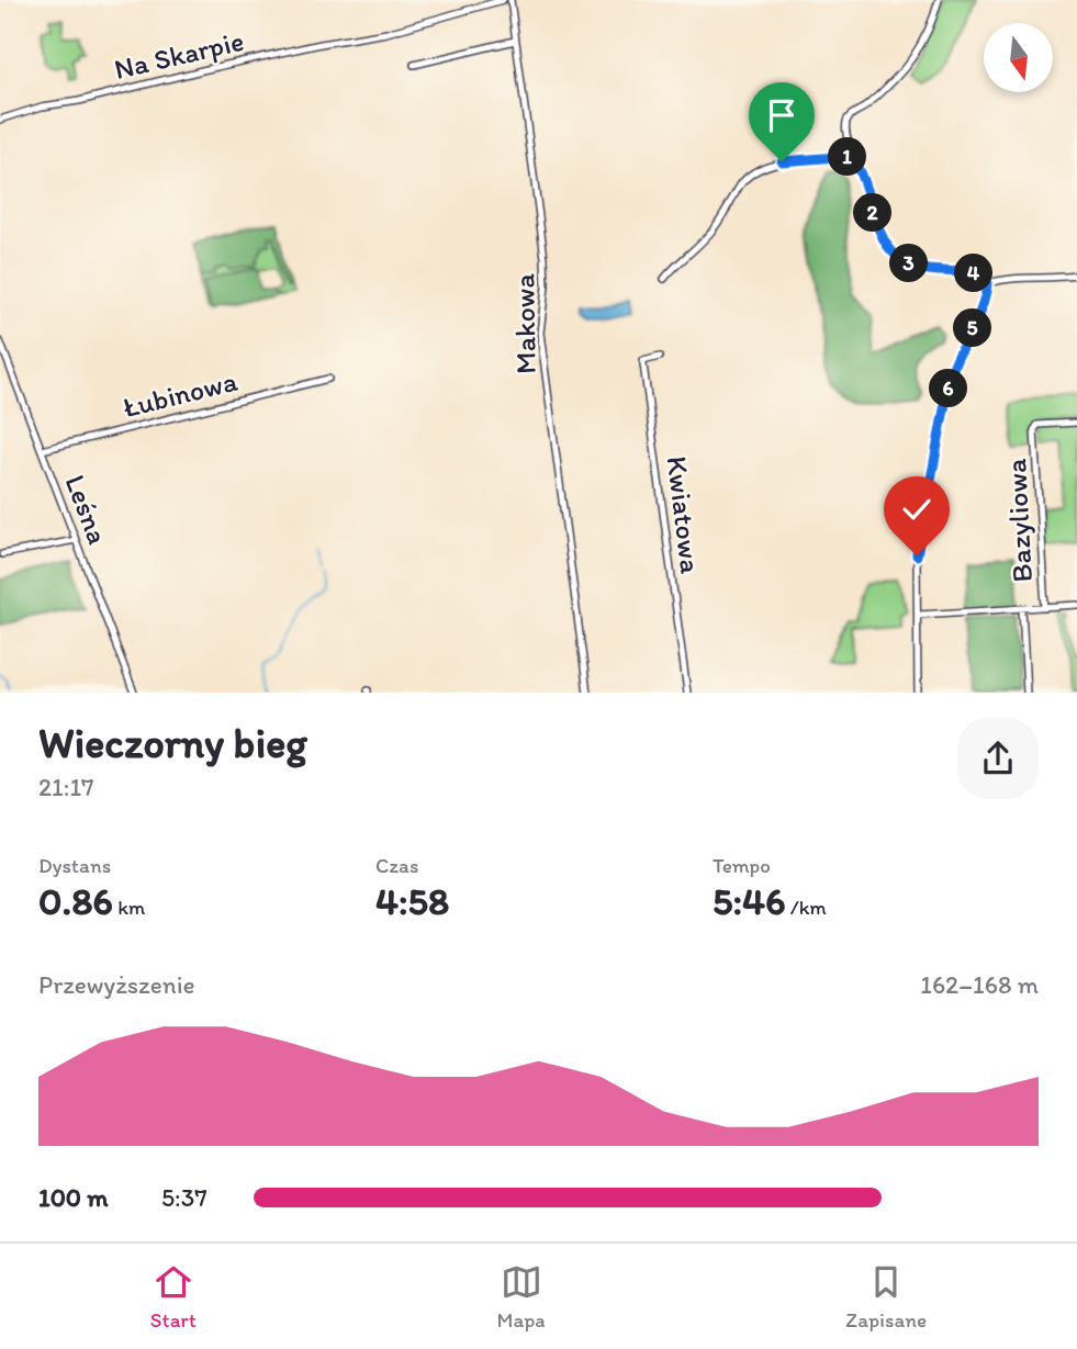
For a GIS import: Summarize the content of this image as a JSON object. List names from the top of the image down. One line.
{"streets":{"street":["Na Skarpie","Makowa","Łubinowa","Leśna","Kwiatowa","Bazyliowa"]},"crossings":[["Łubinowa","Leśna"]],"north":"bottom","page":{"pins":["1","2","3","4","5","6"],"heading":["Wieczorny bieg","21:17"],"stats":[["Dystans","0.86 km"],["Czas","4:58"],["Tempo","5:46 /km"]],"chart":["Przewyższenie","162–168 m"],"list":[{"name":"100 m","note":"5:37"}],"tabs":["Start","Mapa","Zapisane"]}}
